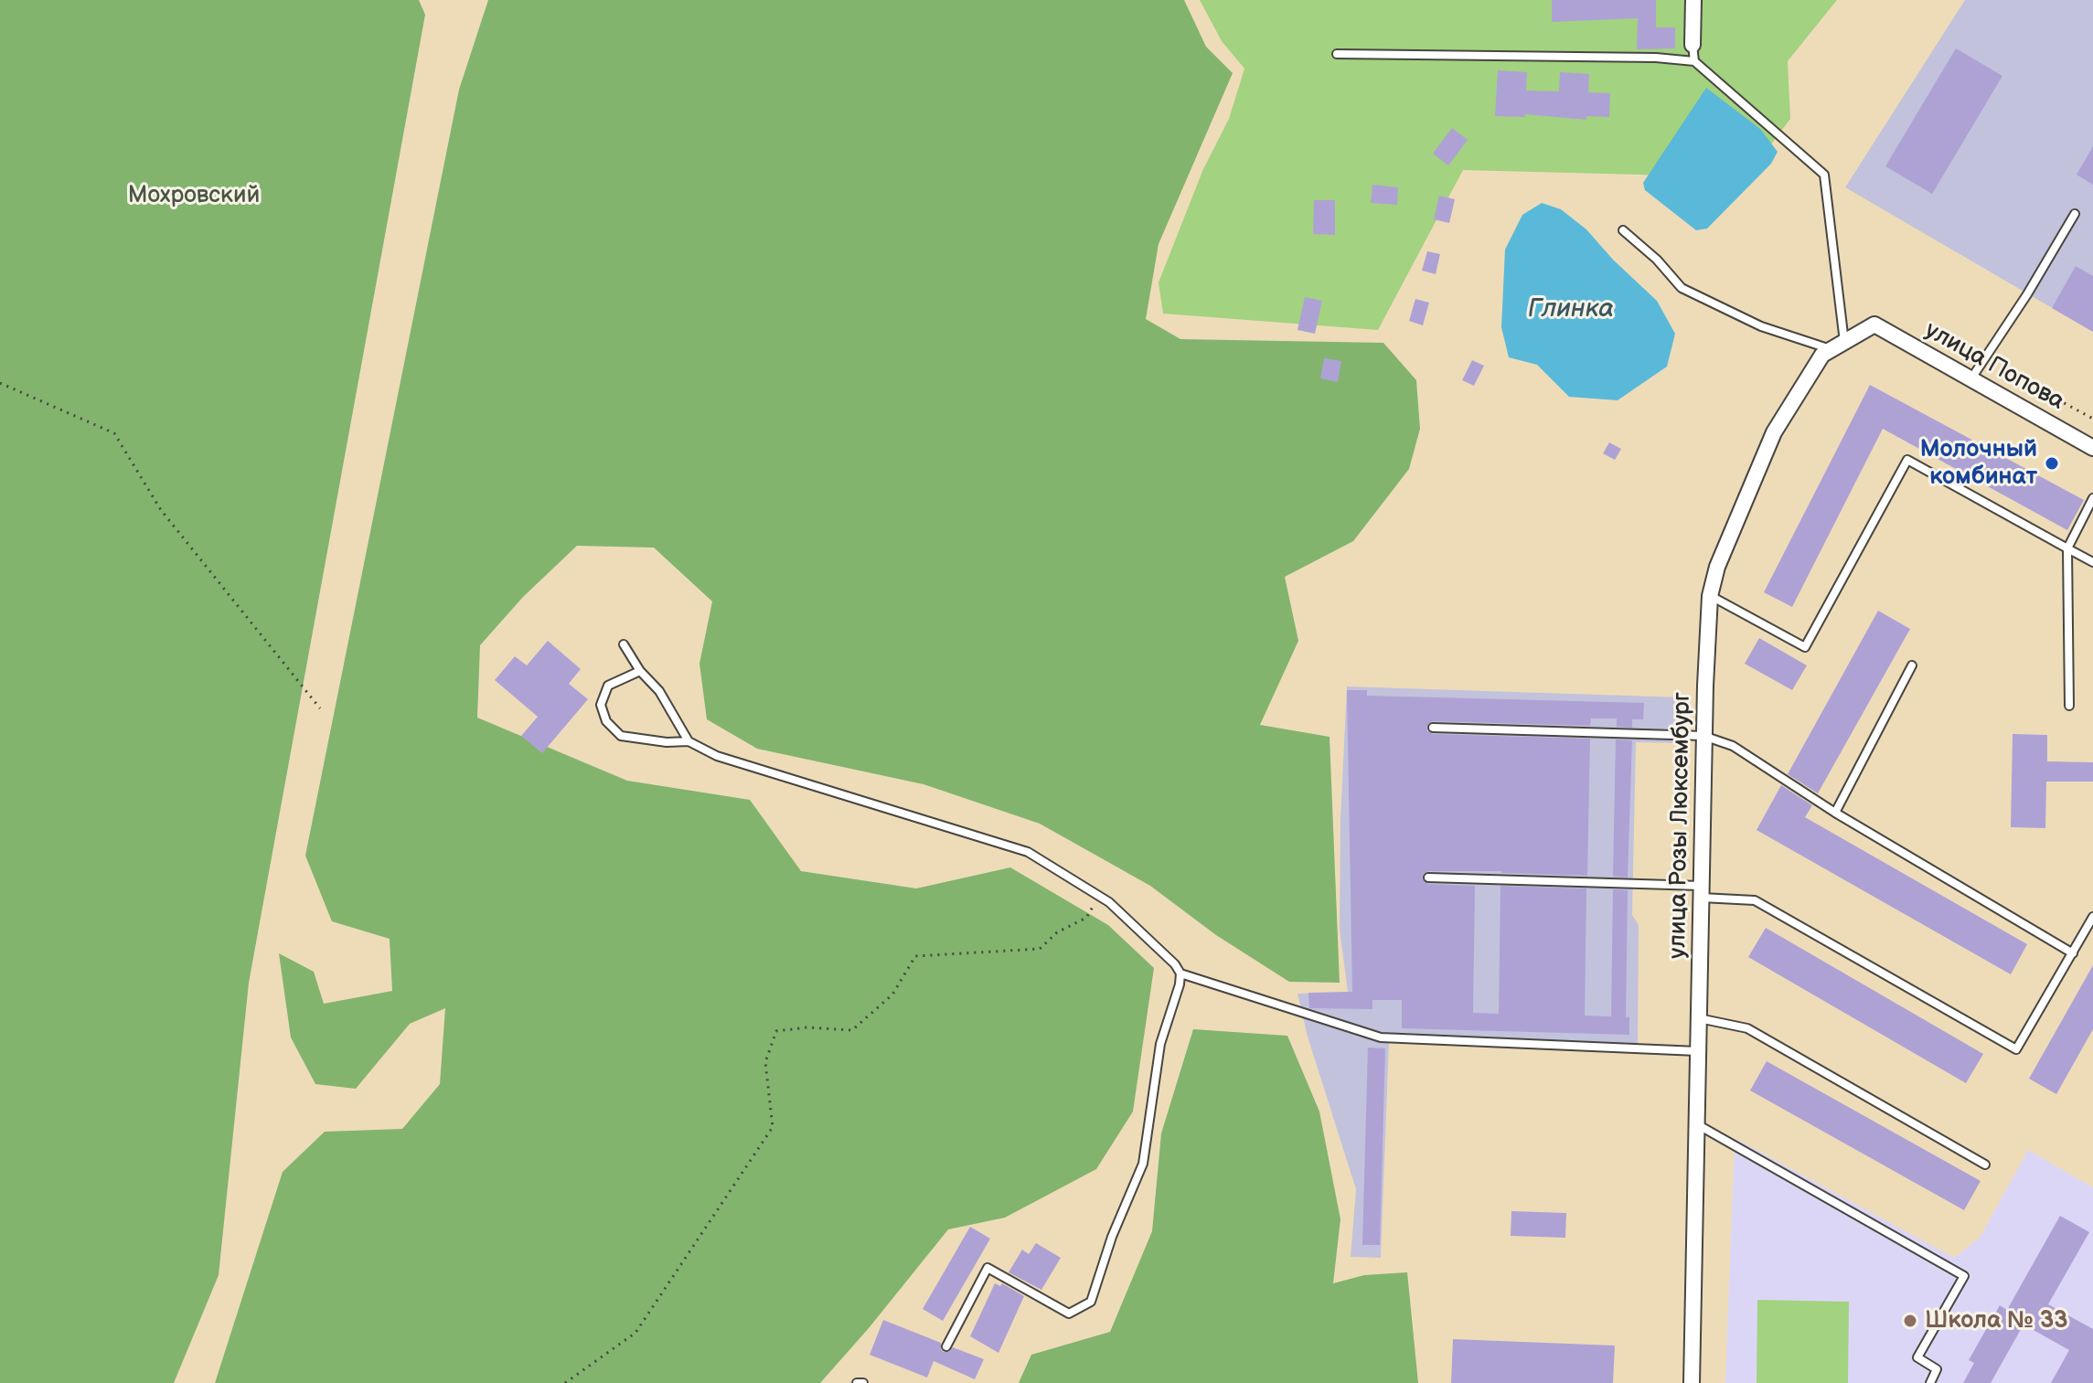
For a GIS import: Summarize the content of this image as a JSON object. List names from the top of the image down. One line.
{"streets":{"street":["улица Попова","улица Розы Люксембург"]},"crossings":[["улица Попова","улица Розы Люксембург"]],"water":["Глинка"],"parks":["Мохровский"],"places":["Молочный комбинат","Школа № 33"]}
